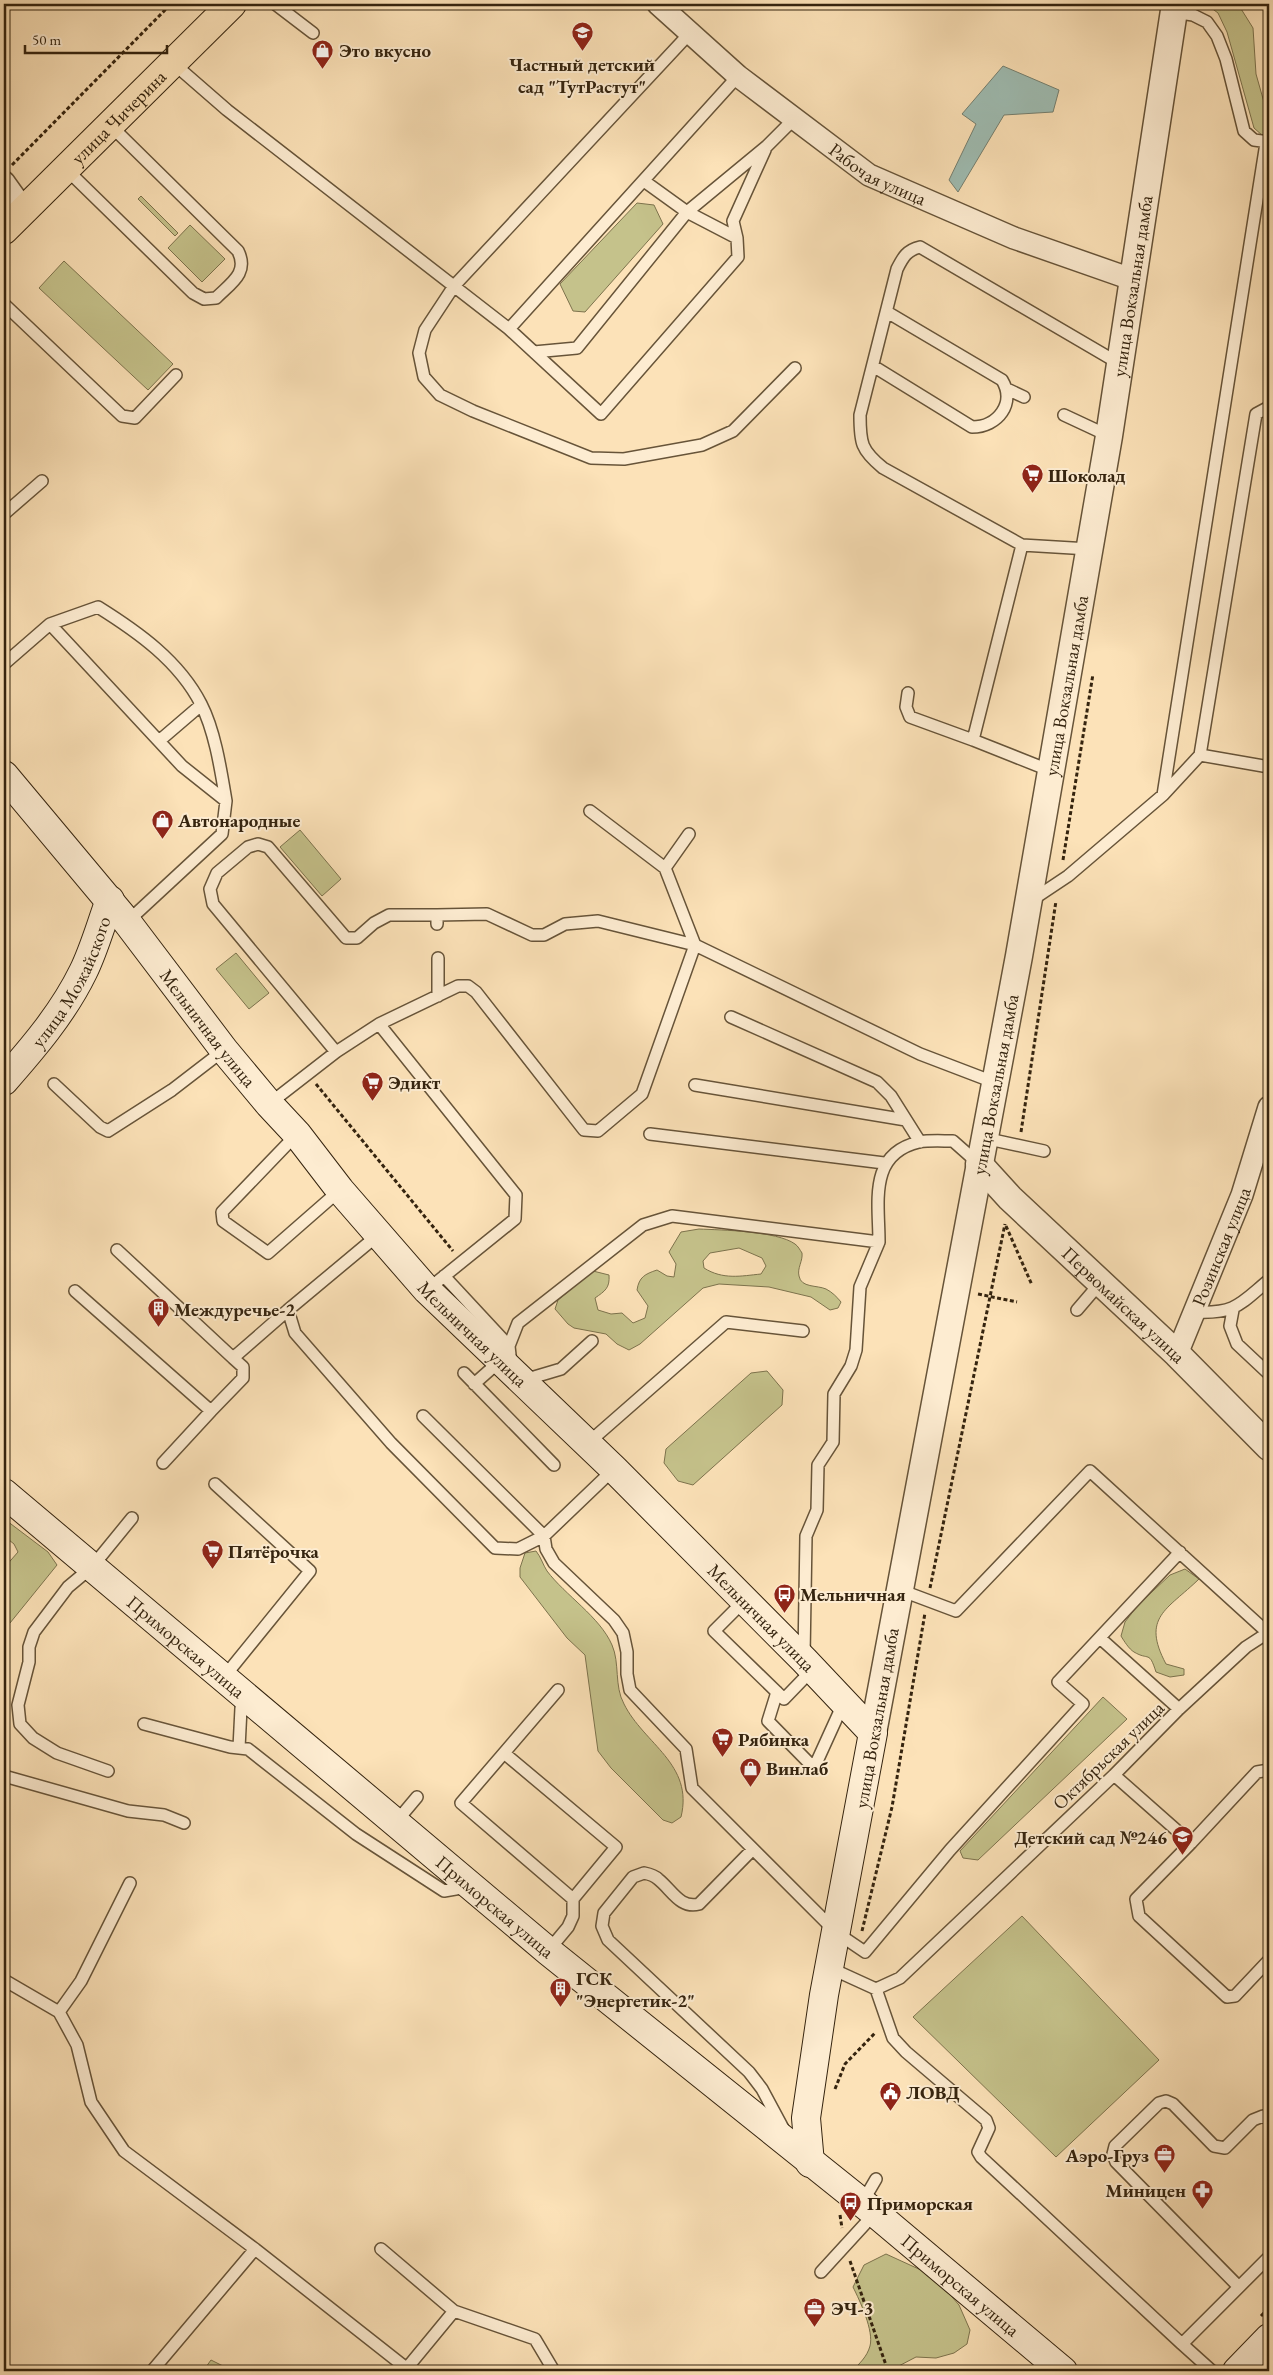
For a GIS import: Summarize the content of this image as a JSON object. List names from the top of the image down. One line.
{"streets":{"main road":["улица Чичерина","улица Вокзальная дамба","улица Можайского","Мельничная улица","Приморская улица"],"street":["Рабочая улица","Розинская улица","Первомайская улица"],"lane":["Октябрьская улица"]},"crossings":[["Рабочая улица","улица Вокзальная дамба"],["улица Вокзальная дамба","Мельничная улица"],["улица Вокзальная дамба","Первомайская улица"],["улица Вокзальная дамба","Приморская улица"],["улица Можайского","Мельничная улица"],["Розинская улица","Первомайская улица"]],"places":{"school or university":["Частный детский сад \"ТутРастут\"","Детский сад №246"],"shop":["Это вкусно","Автонародные","Винлаб"],"supermarket":["Шоколад","Эдикт","Пятёрочка","Рябинка"],"building":["Междуречье-2","ГСК \"Энергетик-2\""],"bus stop":["Мельничная","Приморская"],"public building":["ЛОВД"],"office":["Аэро-Груз","ЭЧ-3"],"pharmacy":["Миницен"]},"scale_bar":"50 m"}
